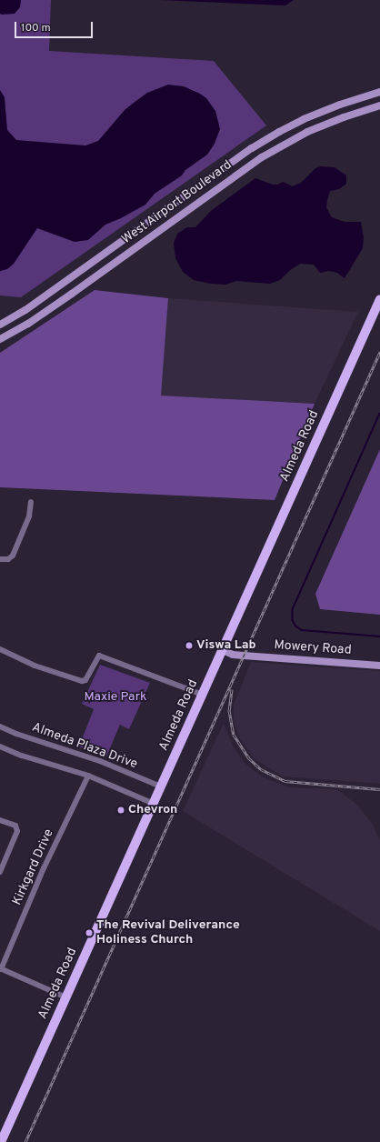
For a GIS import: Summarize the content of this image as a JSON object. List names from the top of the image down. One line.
{"streets":{"main road":["West Airport Boulevard","Almeda Road","Mowery Road"],"street":["Almeda Plaza Drive","Kirkgard Drive"]},"crossings":[["Almeda Road","Mowery Road"],["Almeda Road","Almeda Plaza Drive"],["Almeda Plaza Drive","Kirkgard Drive"]],"parks":["Maxie Park"],"places":["Viswa Lab","Chevron","The Revival Deliverance Holiness Church"],"scale_bar":"100 m"}
